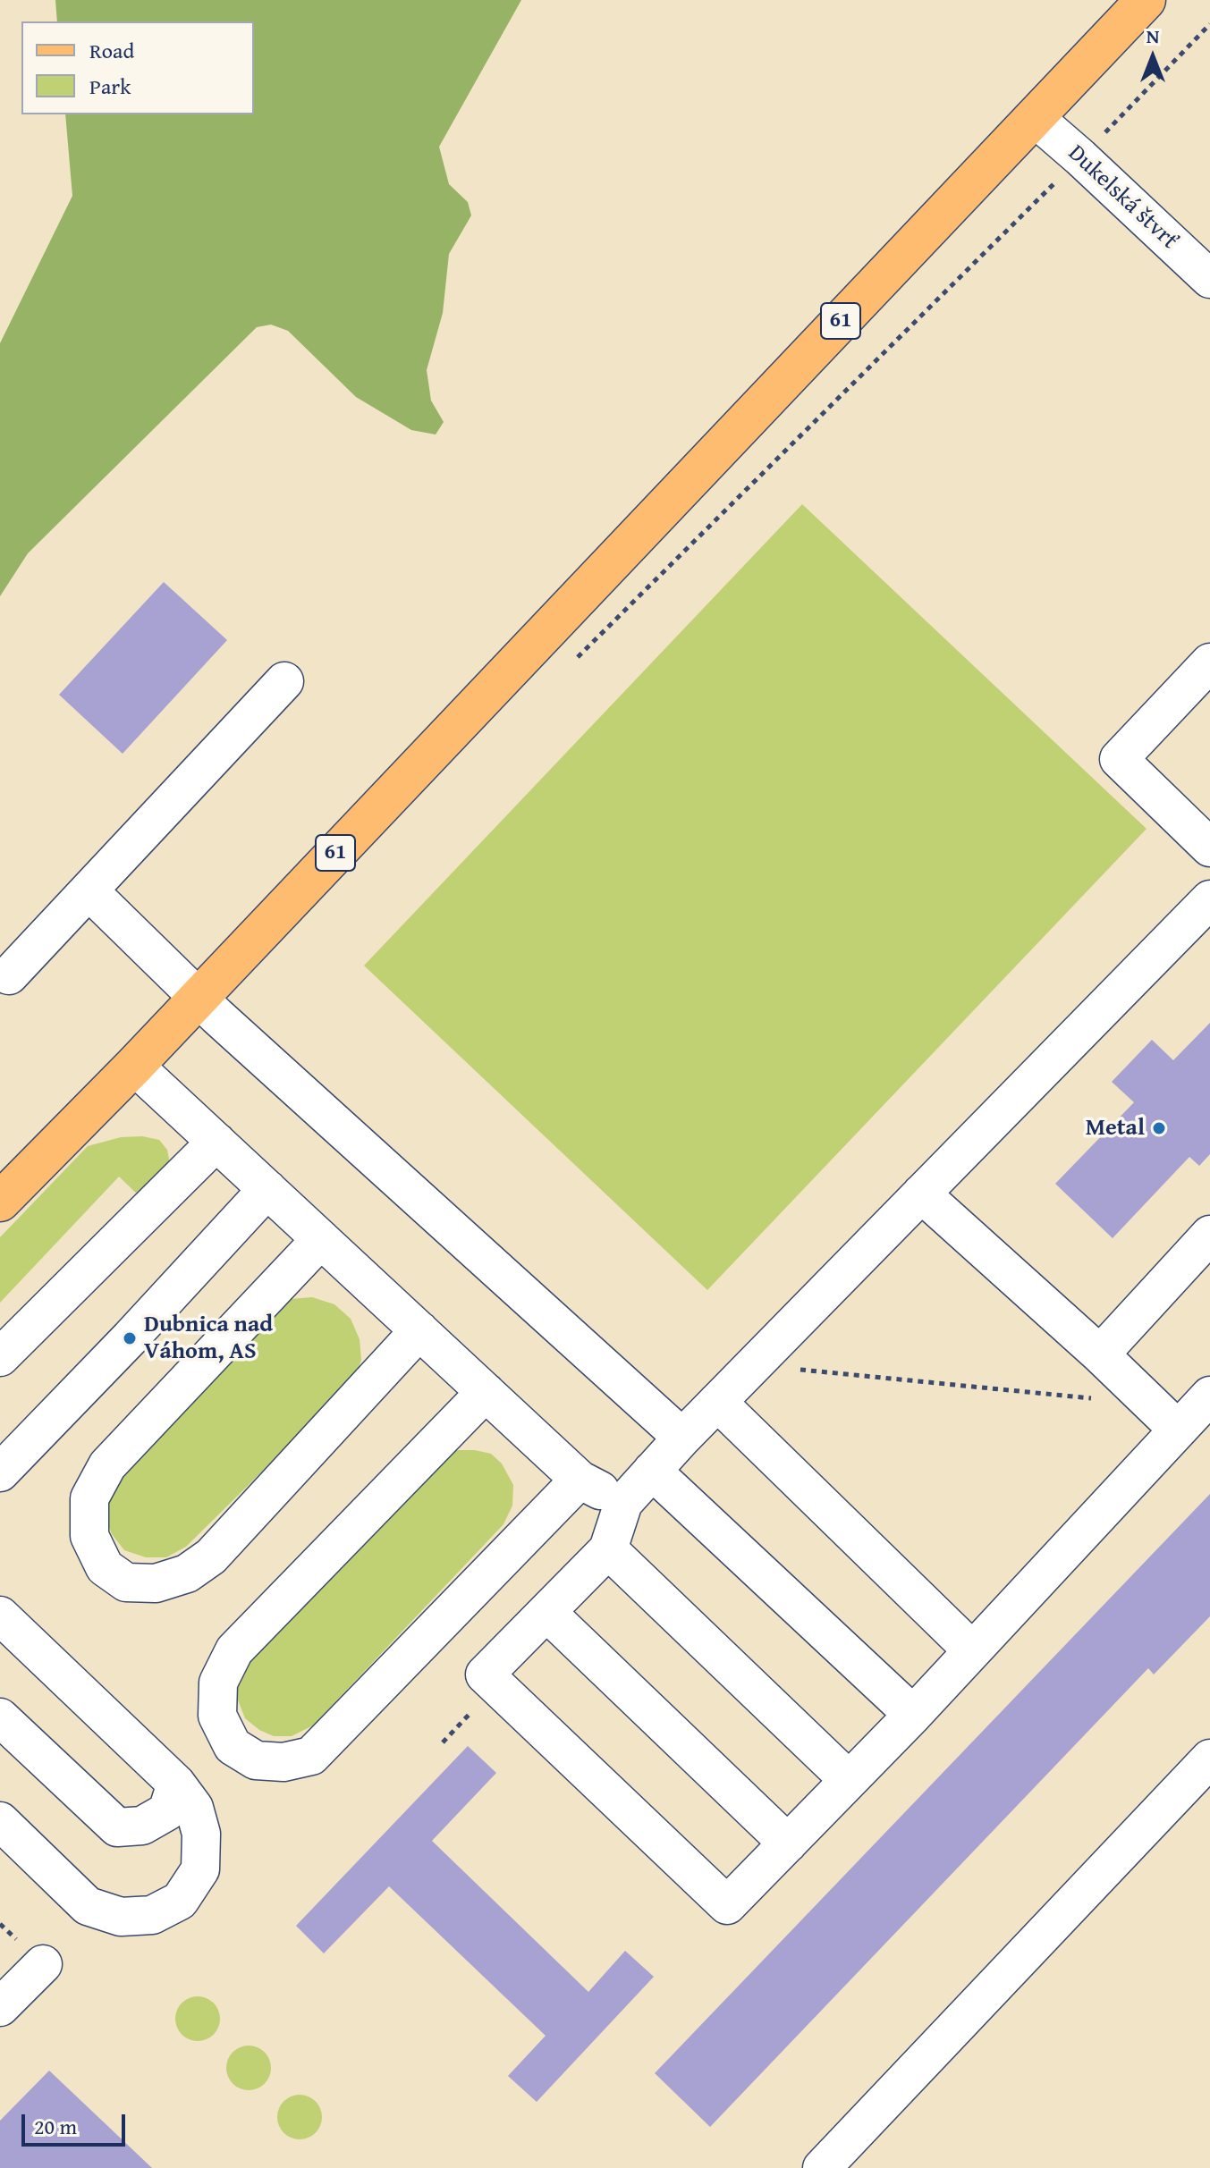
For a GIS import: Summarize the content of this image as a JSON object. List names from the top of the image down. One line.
{"streets":{"main road":["61"],"lane":["Dukelská štvrť"]},"crossings":[["Dukelská štvrť","61"]],"places":["Metal","Dubnica nad Váhom, AS"],"legend":["Road","Park"],"scale_bar":"20 m","north":"top"}
